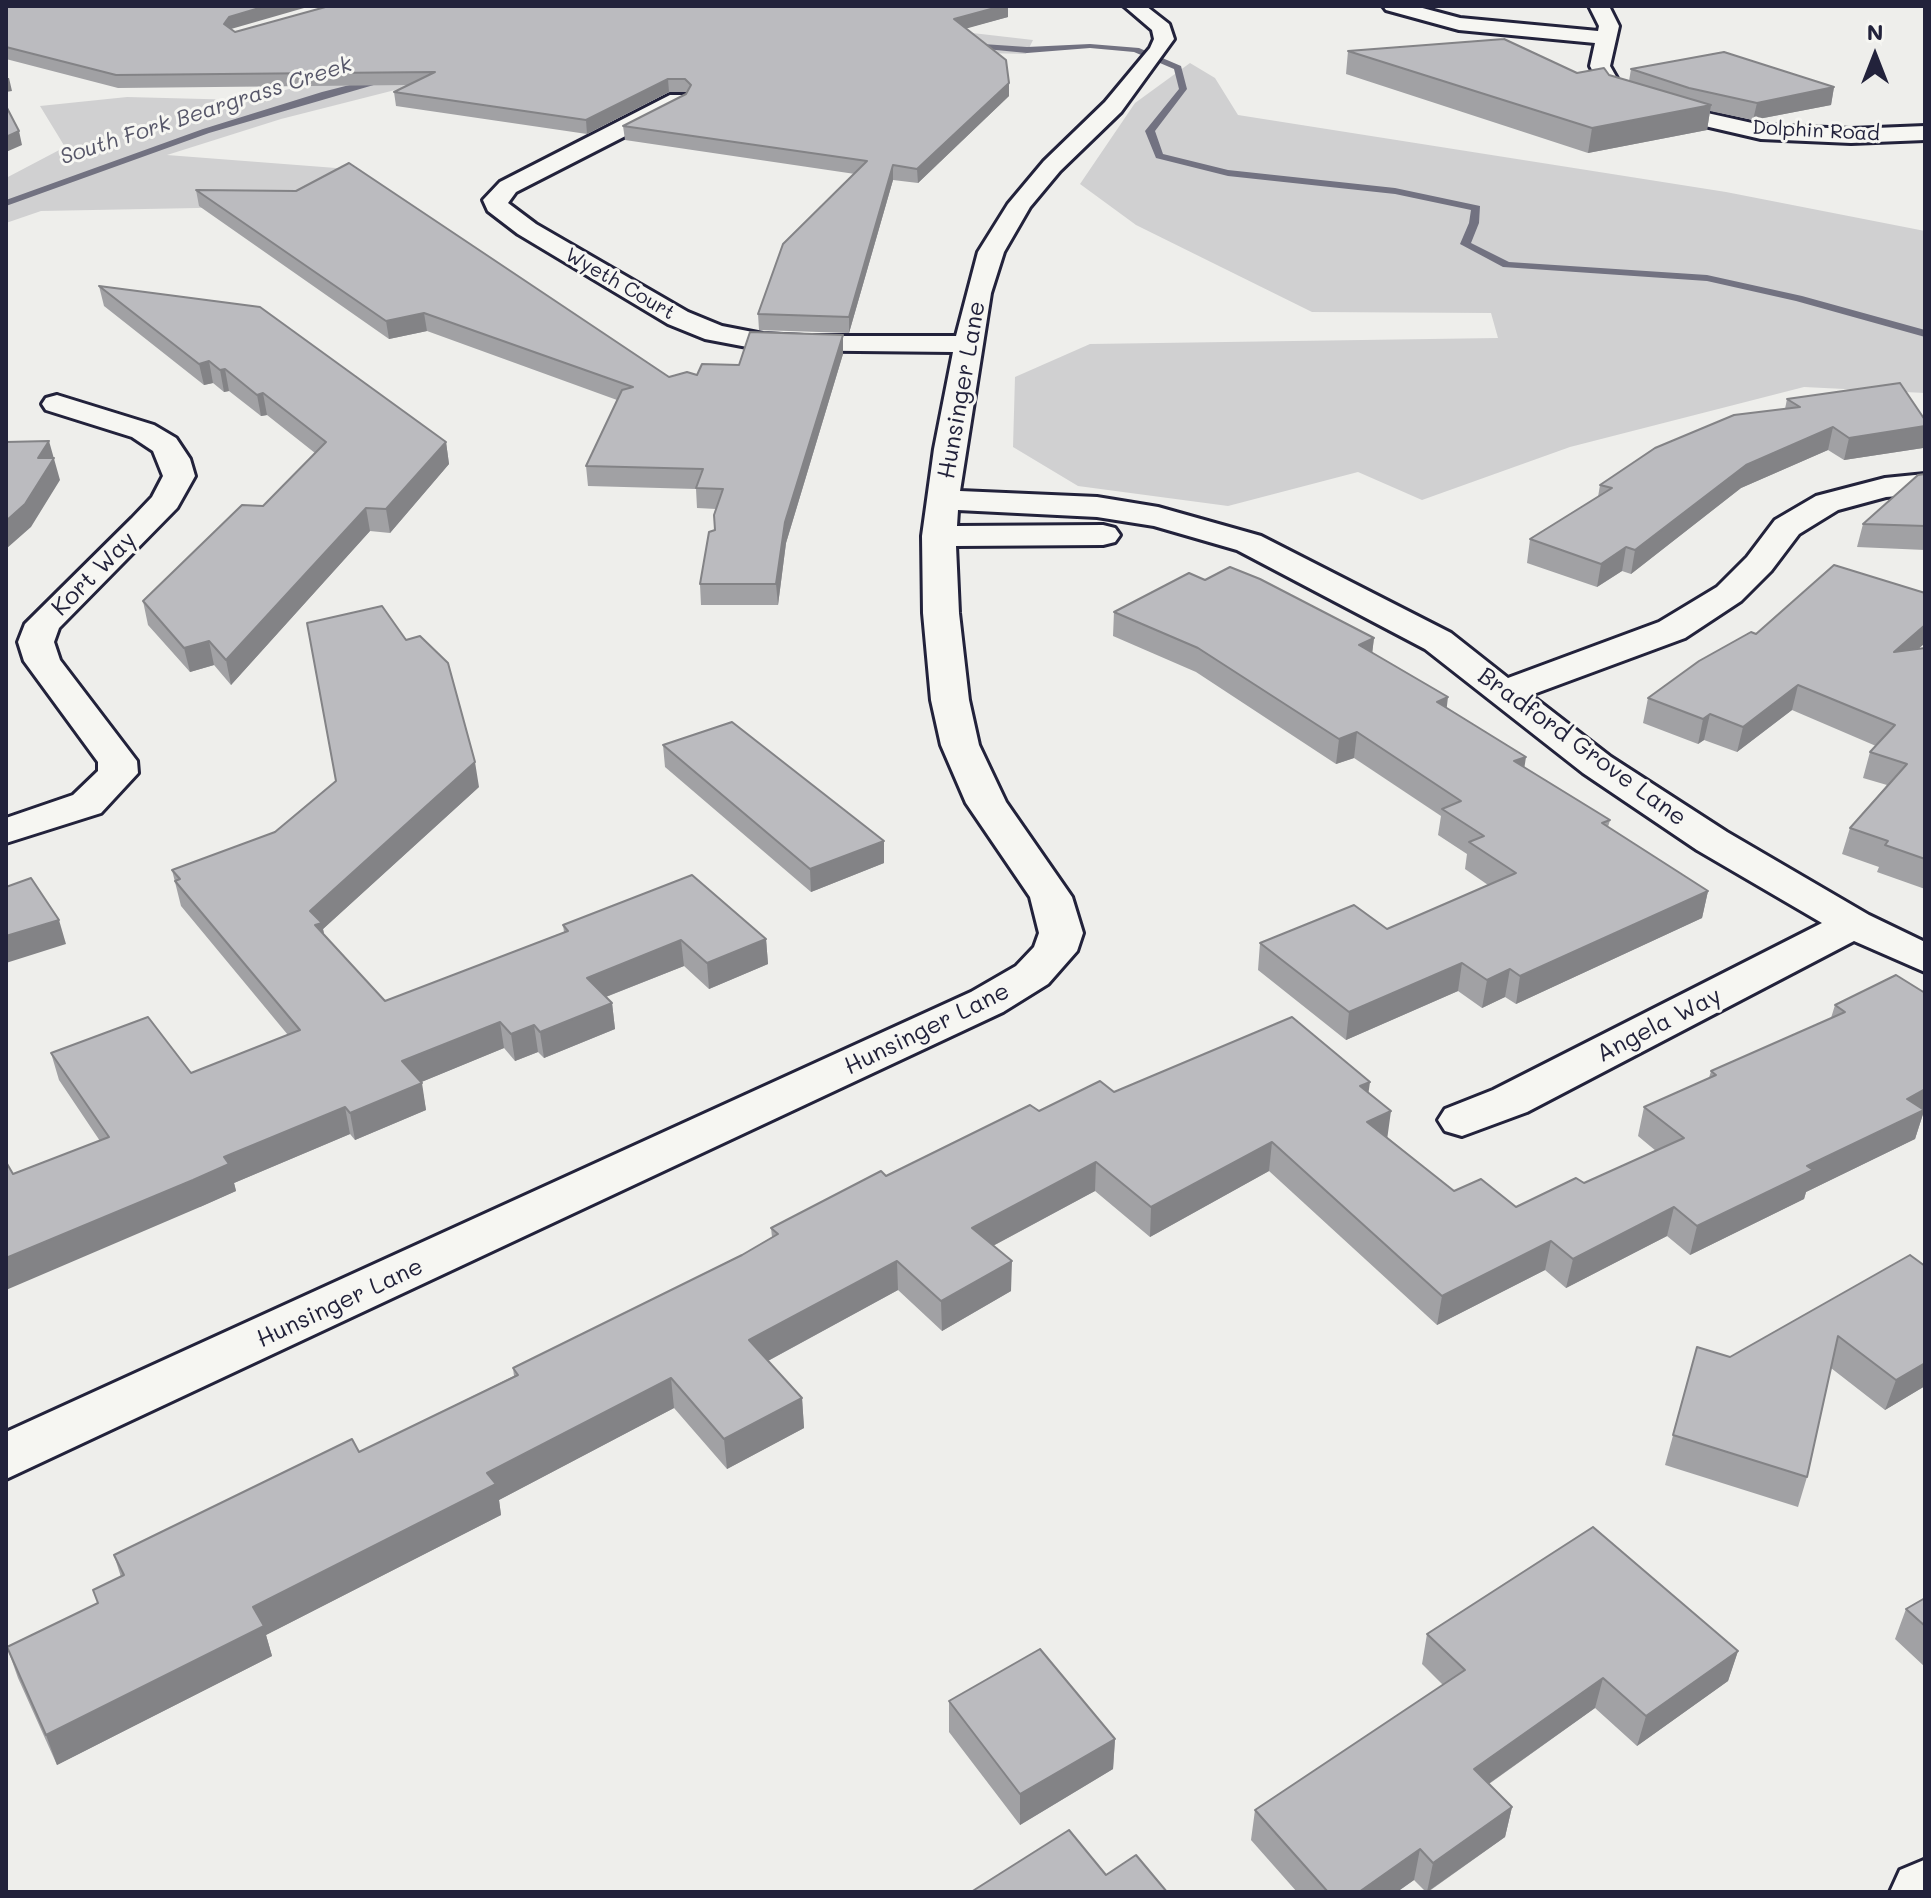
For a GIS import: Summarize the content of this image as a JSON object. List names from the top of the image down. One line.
{"streets":{"street":["Dolphin Road","Wyeth Court","Hunsinger Lane","Kort Way","Bradford Grove Lane","Angela Way"]},"crossings":[["Wyeth Court","Hunsinger Lane"],["Hunsinger Lane","Bradford Grove Lane"],["Bradford Grove Lane","Angela Way"]],"water":["South Fork Beargrass Creek"],"north":"top"}
